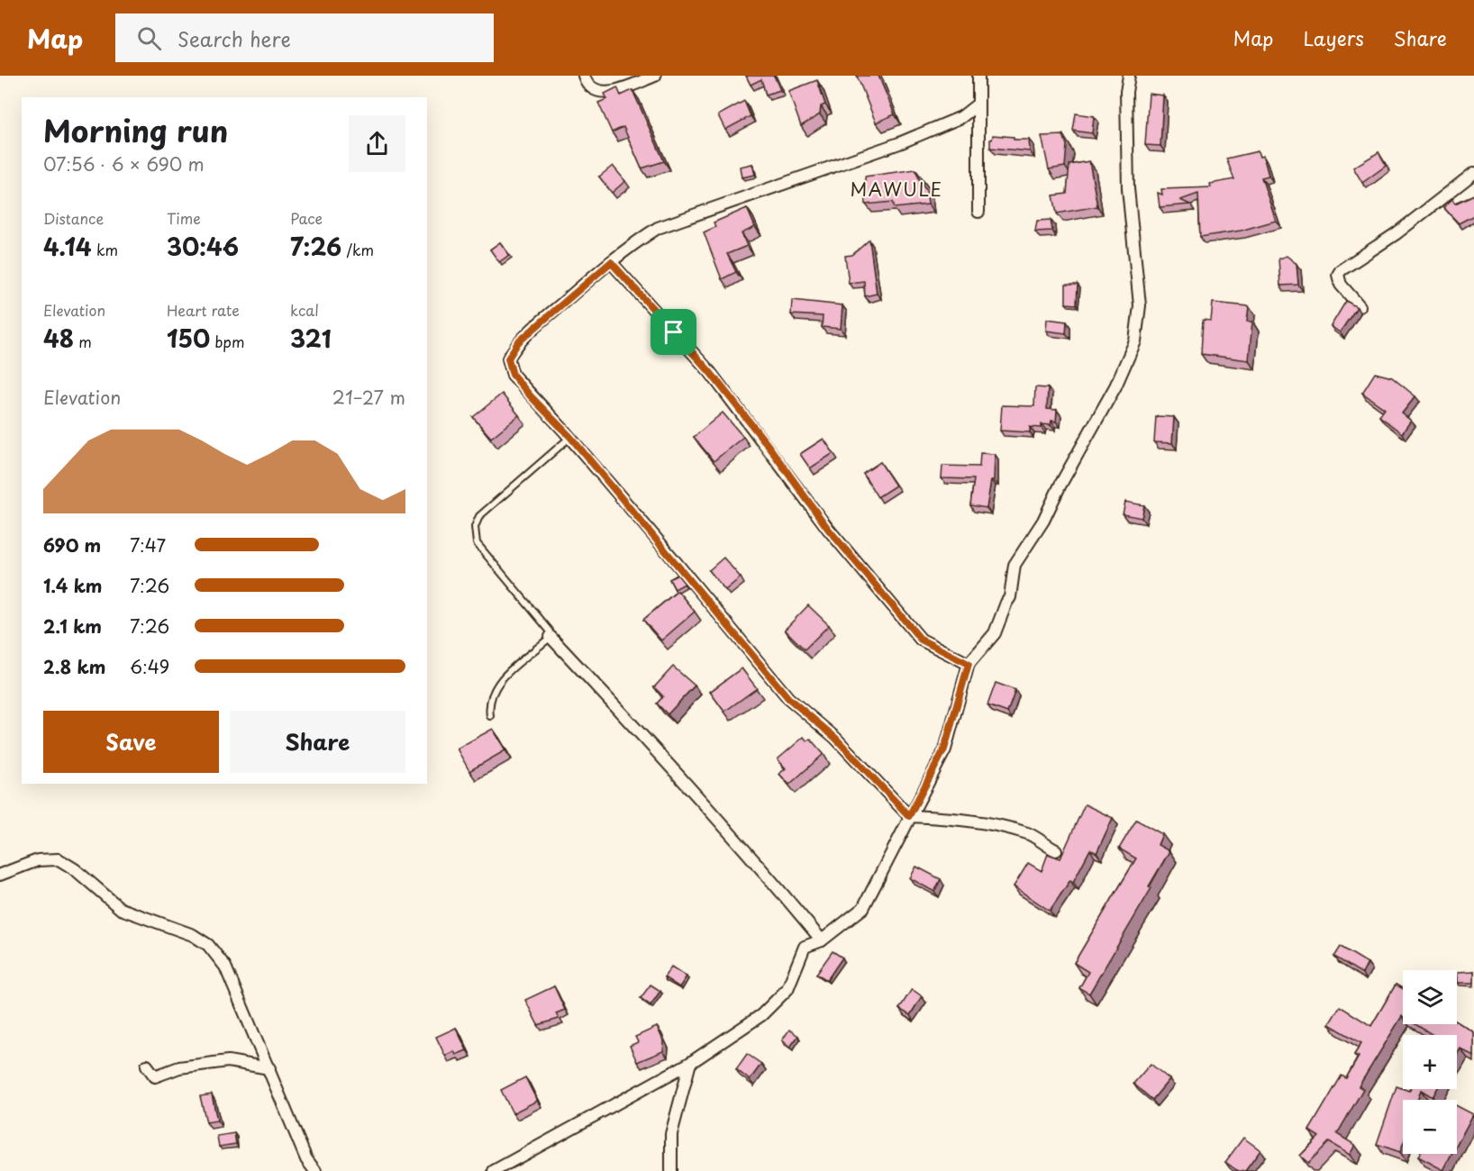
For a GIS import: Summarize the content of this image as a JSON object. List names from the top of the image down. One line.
{"districts":["MAWULE"],"page":{"header":"Map","search":"Search here","nav":["Map","Layers","Share"],"heading":["Morning run","07:56 · 6 × 690 m"],"stats":[["Distance","4.14 km"],["Time","30:46"],["Pace","7:26 /km"],["Elevation","48 m"],["Heart rate","150 bpm"],["kcal","321"]],"chart":["Elevation","21–27 m"],"list":[{"name":"690 m","note":"7:47"},{"name":"1.4 km","note":"7:26"},{"name":"2.1 km","note":"7:26"},{"name":"2.8 km","note":"6:49"}],"buttons":["Save","Share"],"map_buttons":["+","−"]}}
